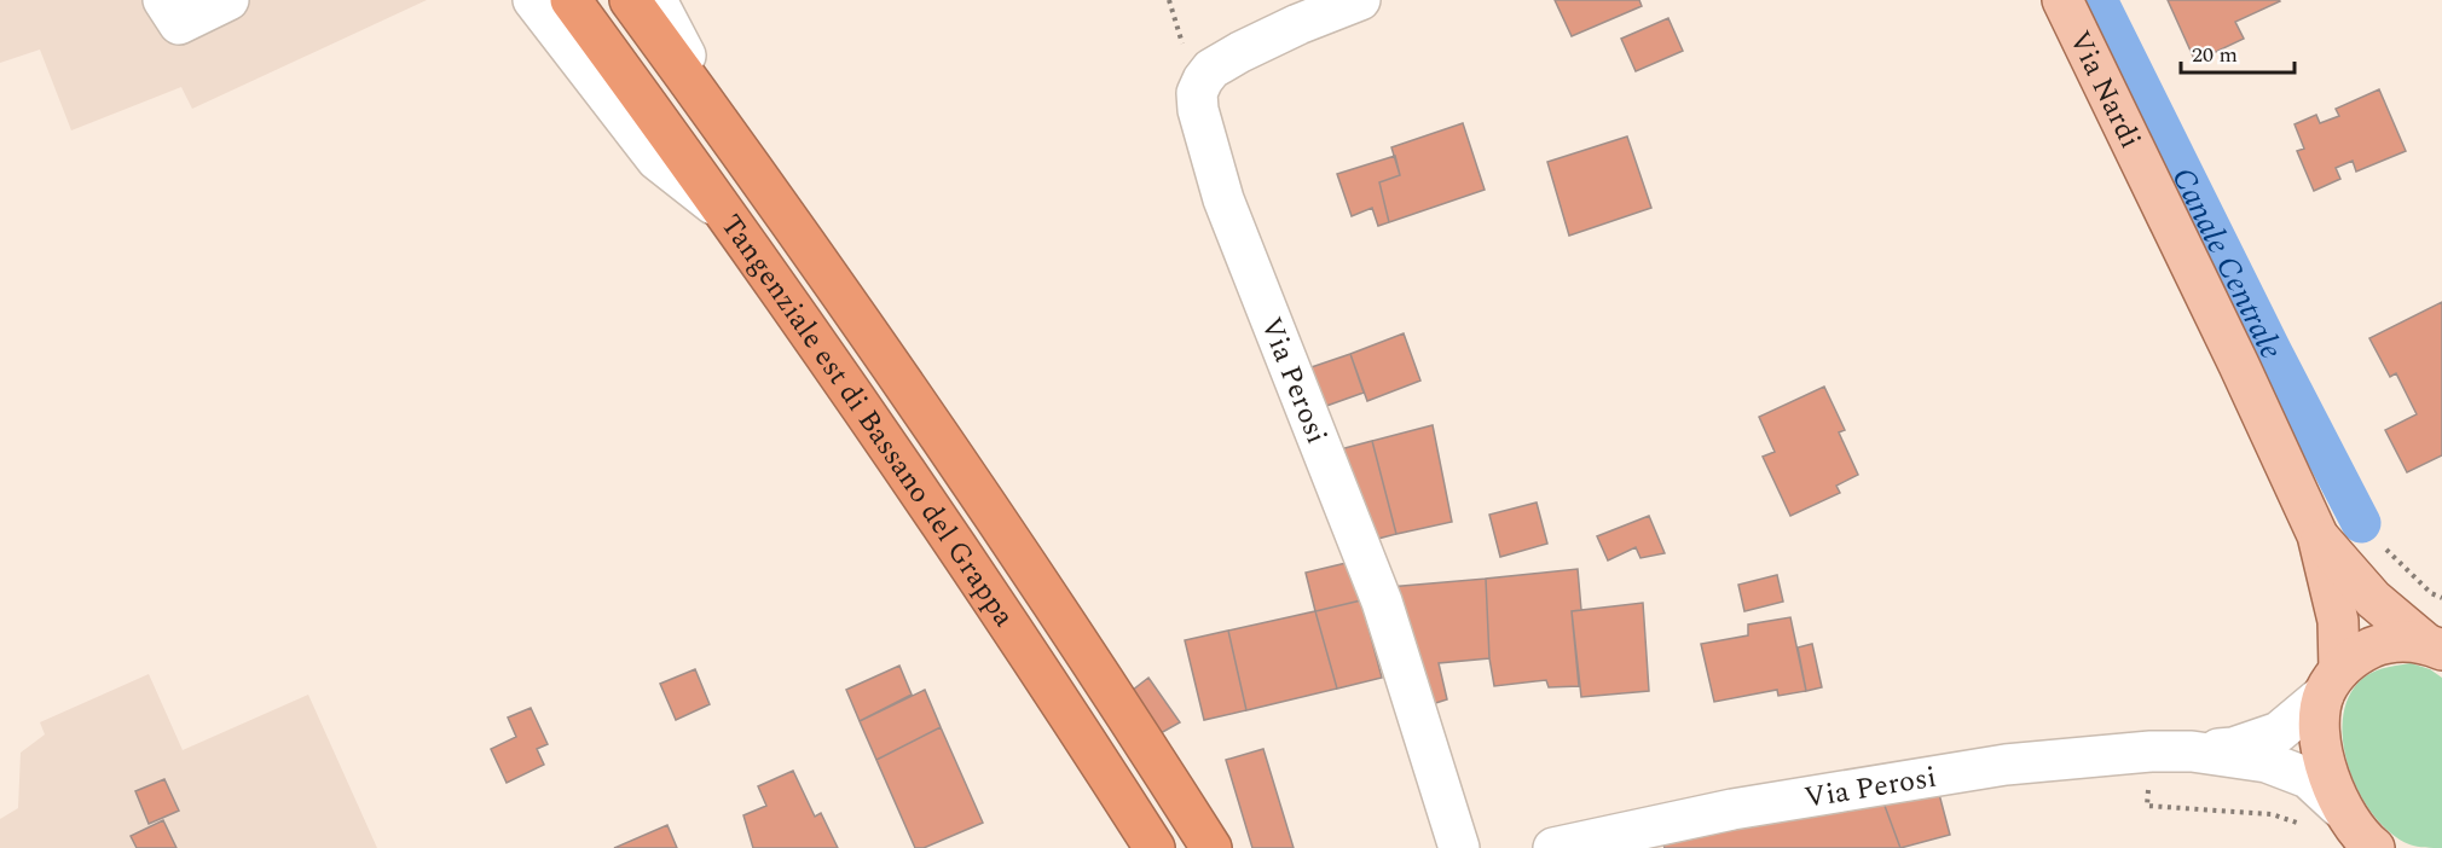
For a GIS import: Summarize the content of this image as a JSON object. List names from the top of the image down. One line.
{"streets":{"highway":["Tangenziale est di Bassano del Grappa"],"main road":["Via Nardi"],"street":["Via Perosi"]},"water":["Canale Centrale"],"scale_bar":"20 m"}
